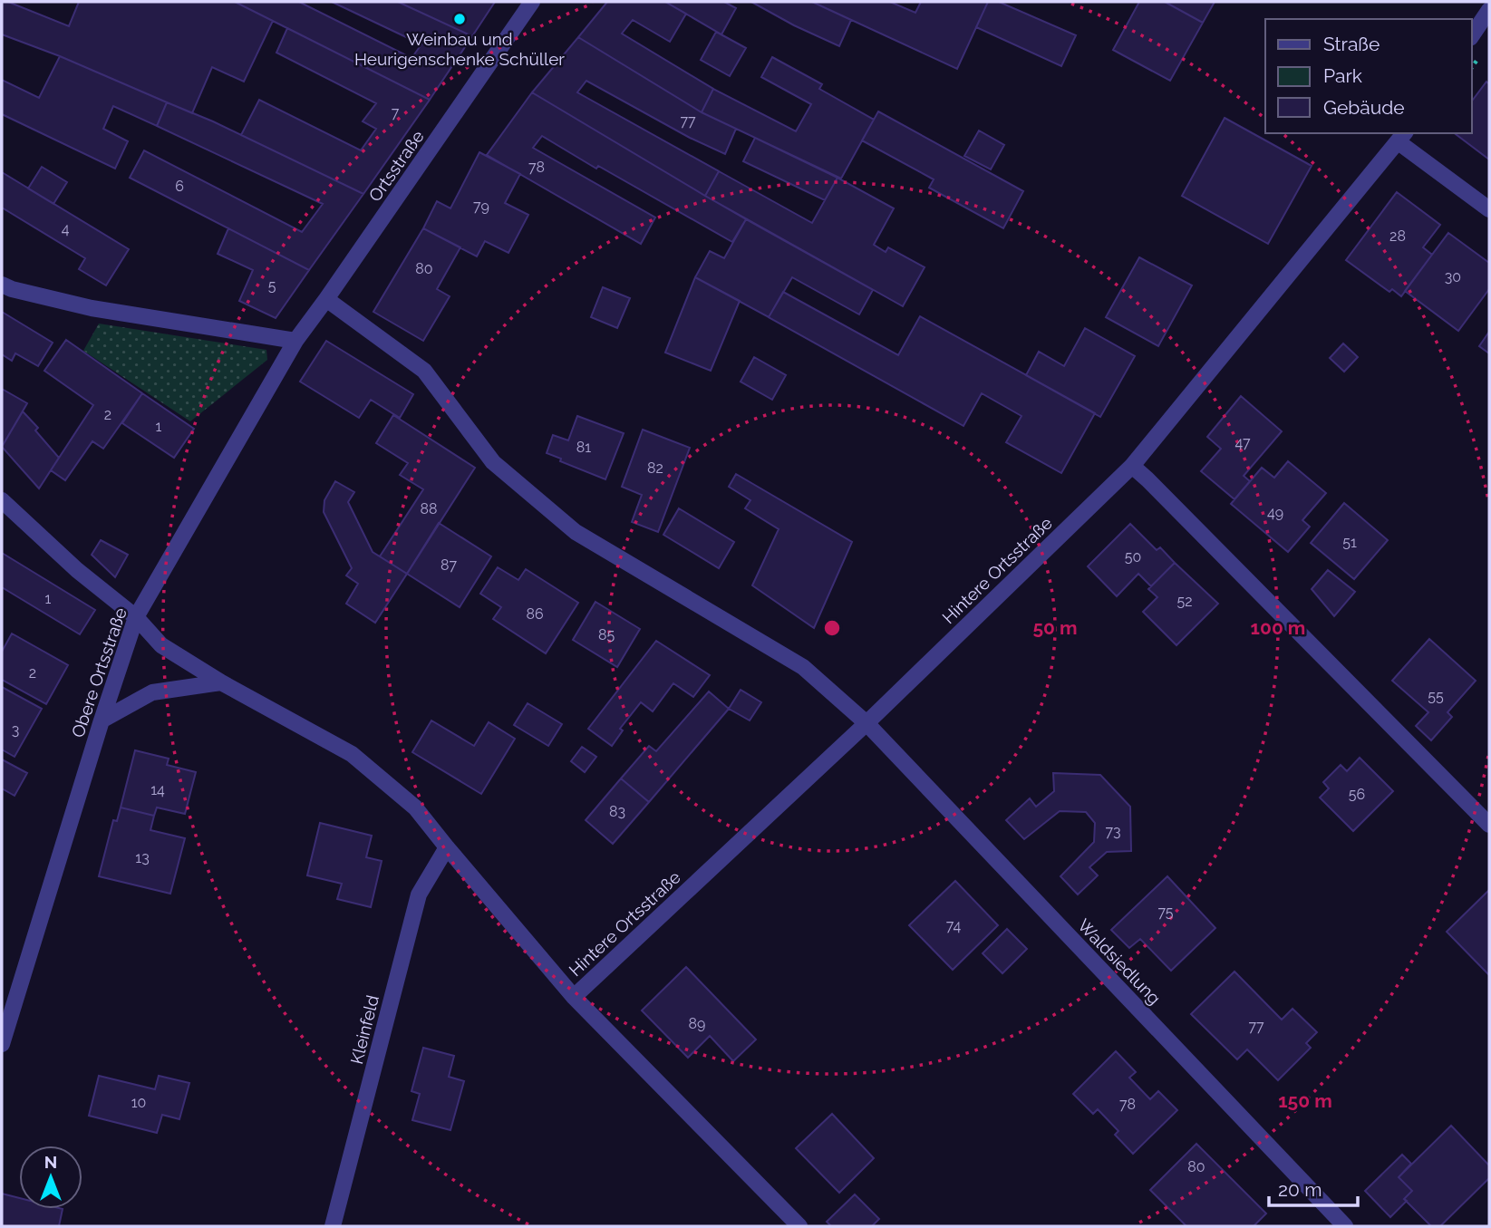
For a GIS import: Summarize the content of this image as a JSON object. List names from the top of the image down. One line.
{"streets":{"street":["Ortsstraße","Hintere Ortsstraße","Obere Ortsstraße","Waldsiedlung","Kleinfeld"]},"crossings":[["Ortsstraße","Obere Ortsstraße"],["Ortsstraße","Waldsiedlung"],["Hintere Ortsstraße","Waldsiedlung"]],"places":["Weinbau und Heurigenschenke Schüller"],"house_numbers":["7","77","78","6","79","4","28","80","30","5","2","1","47","81","82","88","49","51","50","87","1","52","86","85","2","55","3","14","56","83","73","13","75","74","89","77","10","78","80"],"legend":["Straße","Park","Gebäude"],"scale_bar":"20 m","north":"top","rings":["50 m","100 m","150 m"]}
